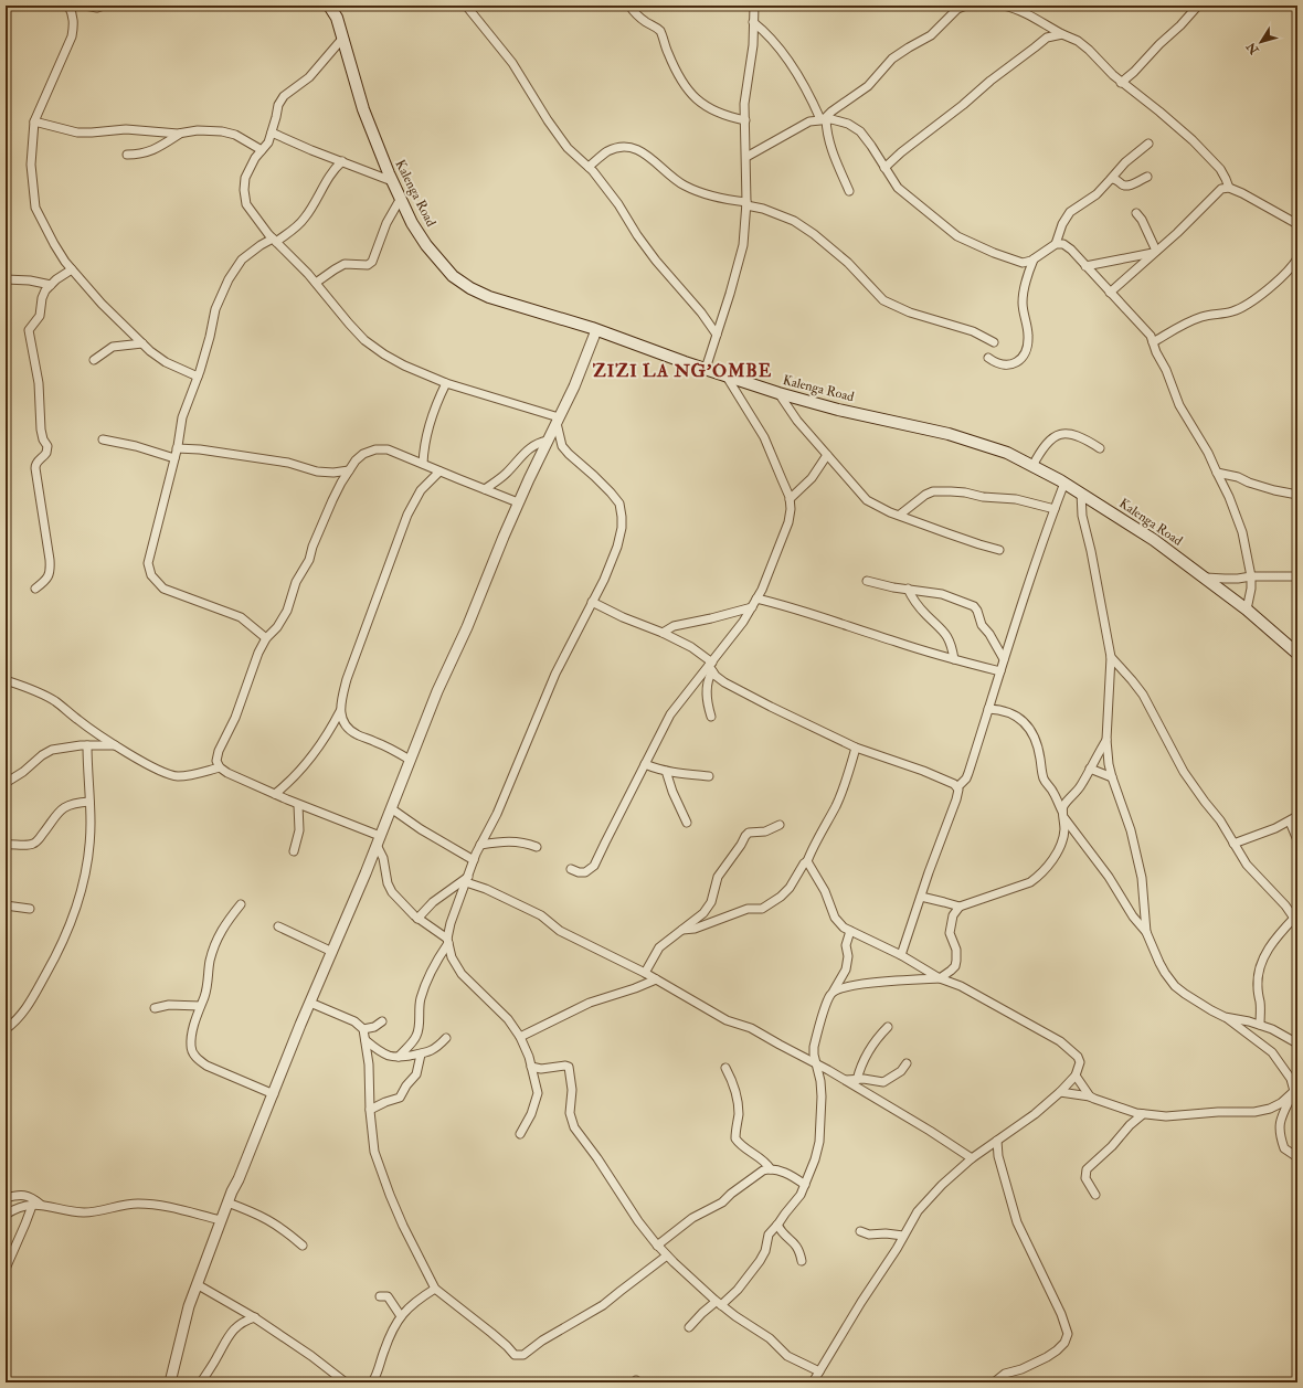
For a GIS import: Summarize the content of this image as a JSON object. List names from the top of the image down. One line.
{"streets":{"main road":["Kalenga Road"]},"districts":["ZIZI LA NG'OMBE"],"north":"bottom left"}
